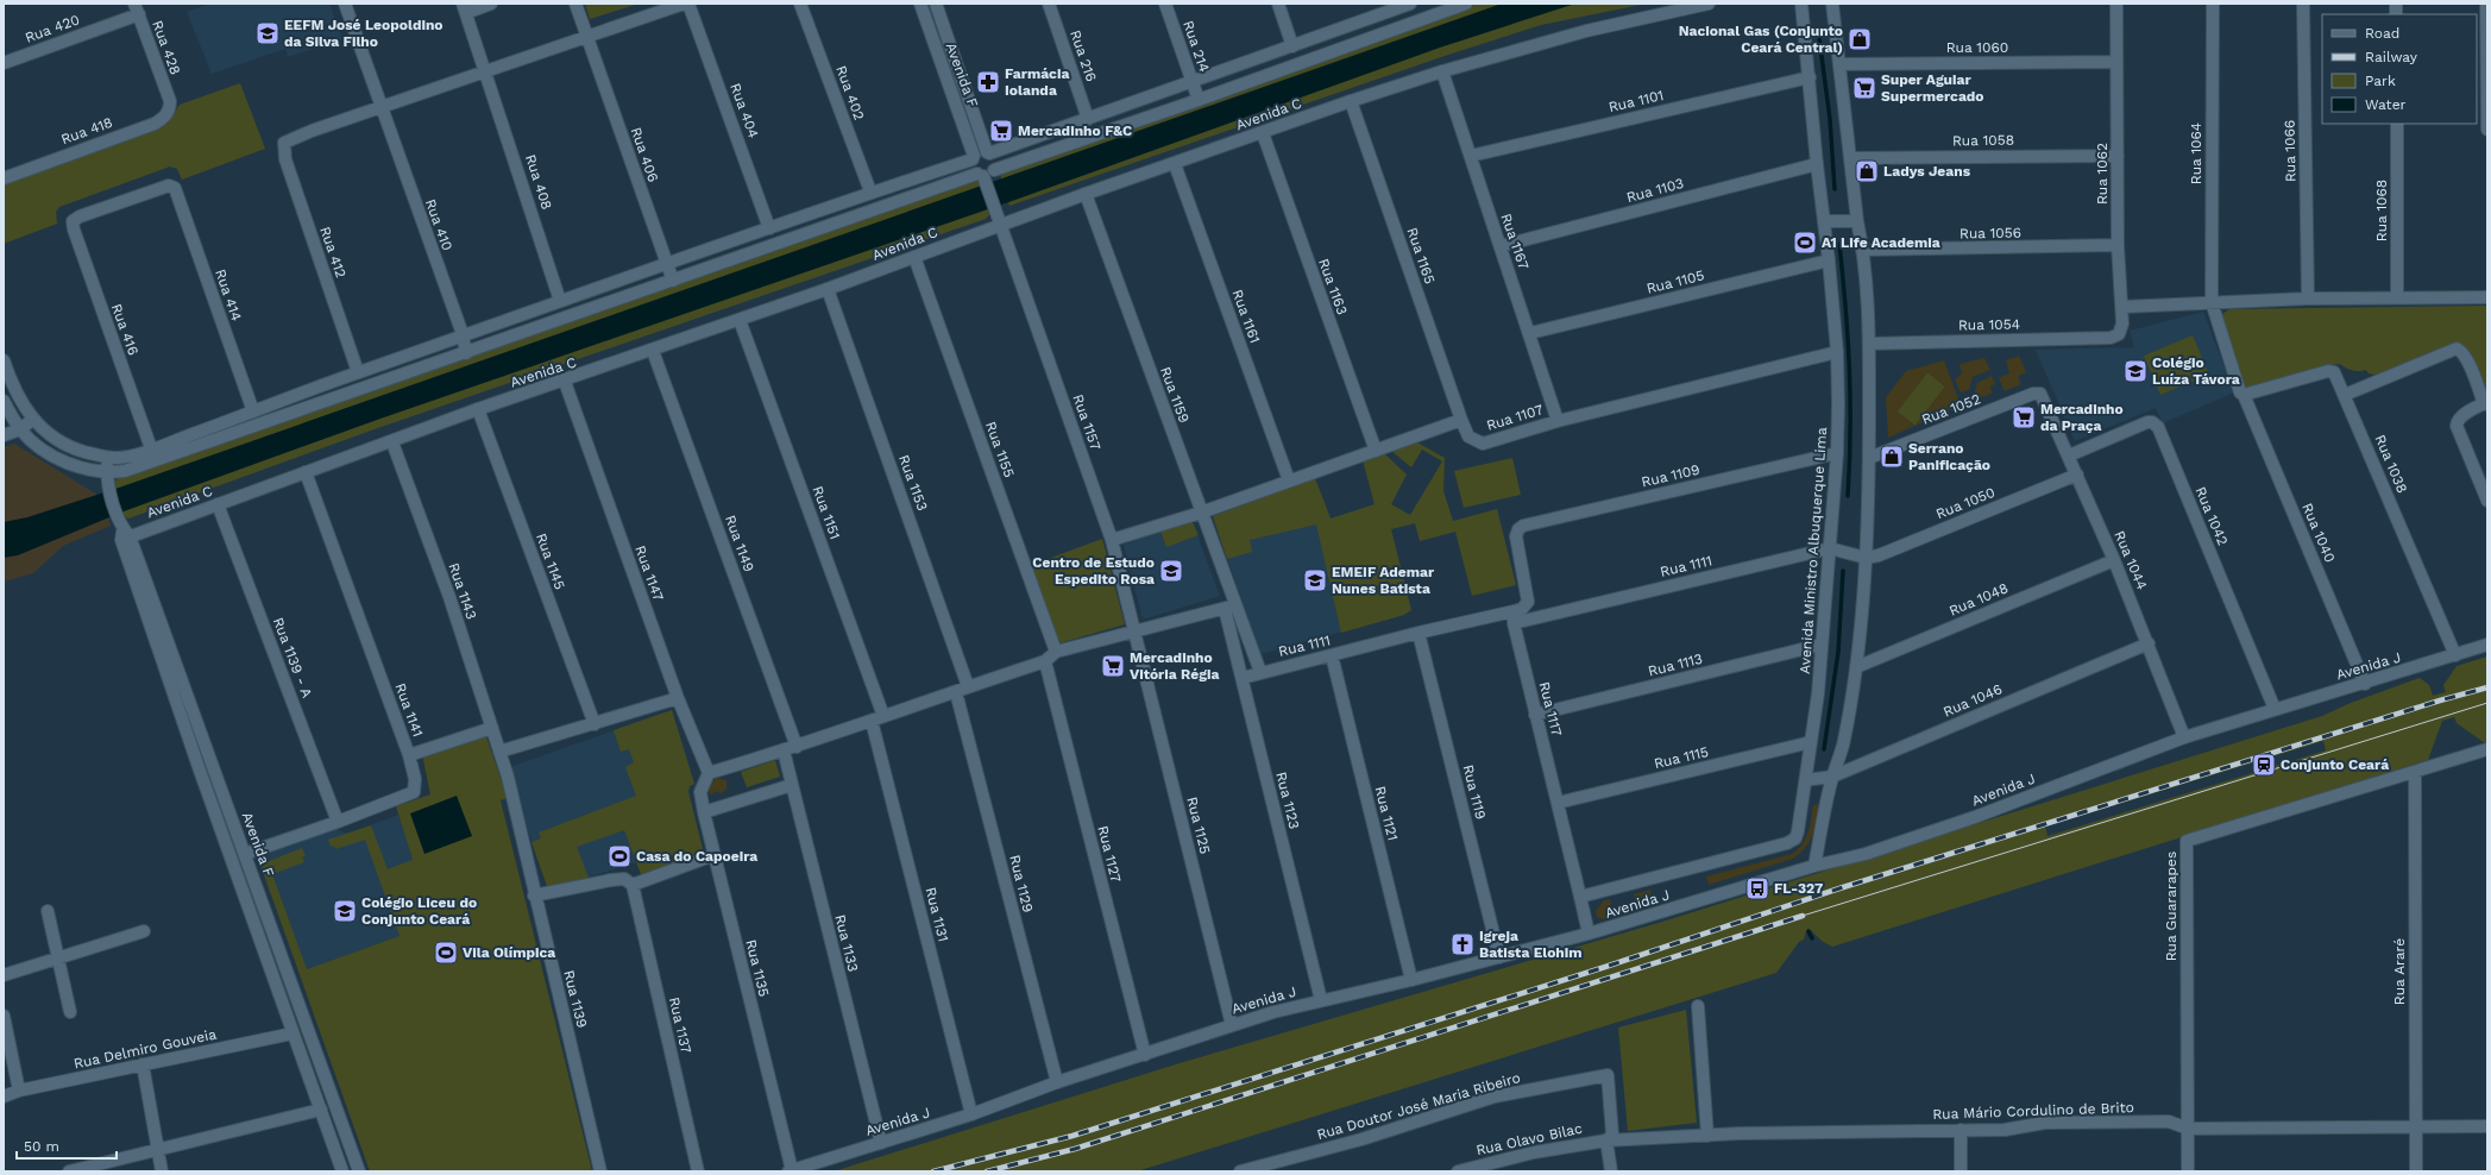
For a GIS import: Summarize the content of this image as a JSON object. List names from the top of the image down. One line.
{"streets":{"street":["Rua 420","Rua 214","Rua 428","Rua 1060","Rua 216","Avenida F","Rua 402","Rua 1101","Rua 404","Avenida C","Rua 418","Rua 1058","Rua 1066","Rua 1064","Rua 406","Rua 1062","Rua 408","Rua 1103","Rua 1068","Rua 410","Rua 1056","Rua 1167","Rua 412","Rua 1165","Rua 1105","Rua 1163","Rua 414","Rua 1161","Rua 1054","Rua 416","Rua 1159","Rua 1052","Rua 1107","Rua 1157","Rua 1155","Rua 1038","Rua 1109","Rua 1153","Rua 1050","Rua 1151","Rua 1042","Rua 1040","Rua 1149","Avenida Ministro Albuquerque Lima","Rua 1044","Rua 1145","Rua 1111","Rua 1147","Rua 1143","Rua 1048","Rua 1139 - A","Rua 1113","Avenida J","Rua 1046","Rua 1117","Rua 1141","Rua 1115","Rua 1119","Rua 1123","Rua 1121","Rua 1125","Rua 1127","Rua 1129","Rua Guararapes","Rua 1131","Rua 1133","Rua 1135","Rua Araré","Rua 1139","Rua 1137","Rua Delmiro Gouveia","Rua Doutor José Maria Ribeiro","Rua Mário Cordulino de Brito","Rua Olavo Bilac"]},"crossings":[["Rua 420","Rua 428"],["Rua 428","Rua 418"],["Rua 1060","Rua 1062"],["Avenida F","Avenida C"],["Avenida F","Rua 1157"],["Avenida F","Rua 1141"],["Avenida F","Rua Delmiro Gouveia"],["Rua 1101","Rua 1167"],["Rua 1101","Avenida Ministro Albuquerque Lima"],["Avenida C","Rua 1167"],["Avenida C","Rua 1165"],["Avenida C","Rua 1163"],["Avenida C","Rua 1161"],["Avenida C","Rua 1159"],["Avenida C","Rua 1157"],["Avenida C","Rua 1155"],["Avenida C","Rua 1153"],["Avenida C","Rua 1151"],["Avenida C","Rua 1149"],["Avenida C","Rua 1145"],["Avenida C","Rua 1147"],["Avenida C","Rua 1143"],["Avenida C","Rua 1139 - A"],["Avenida C","Rua 1141"],["Rua 1058","Rua 1062"],["Rua 1064","Rua 1038"],["Rua 1064","Rua 1040"],["Rua 1062","Rua 1056"],["Rua 1062","Rua 1054"],["Rua 1103","Rua 1167"],["Rua 1103","Avenida Ministro Albuquerque Lima"],["Rua 410","Rua 412"],["Rua 1167","Rua 1105"],["Rua 1167","Rua 1107"],["Rua 1165","Rua 1107"],["Rua 1105","Avenida Ministro Albuquerque Lima"],["Rua 414","Rua 416"],["Rua 1159","Rua 1111"],["Rua 1159","Rua 1123"],["Rua 1052","Rua 1044"],["Rua 1107","Avenida Ministro Albuquerque Lima"],["Rua 1157","Rua 1125"],["Rua 1038","Rua 1040"],["Rua 1038","Avenida J"],["Rua 1109","Avenida Ministro Albuquerque Lima"],["Rua 1109","Rua 1111"],["Rua 1109","Rua 1117"],["Rua 1050","Rua 1044"],["Rua 1050","Rua 1111"],["Rua 1151","Rua 1131"],["Rua 1042","Rua 1044"],["Rua 1042","Avenida J"],["Rua 1040","Avenida J"],["Avenida Ministro Albuquerque Lima","Rua 1111"],["Avenida Ministro Albuquerque Lima","Rua 1113"],["Avenida Ministro Albuquerque Lima","Rua 1046"],["Avenida Ministro Albuquerque Lima","Rua 1117"],["Avenida Ministro Albuquerque Lima","Rua 1115"],["Rua 1044","Rua 1048"],["Rua 1044","Avenida J"],["Rua 1044","Rua 1046"],["Rua 1111","Rua 1117"],["Rua 1111","Rua 1119"],["Rua 1111","Rua 1123"],["Rua 1111","Rua 1121"],["Rua 1147","Rua 1135"],["Rua 1143","Rua 1139"],["Rua 1139 - A","Rua 1141"],["Rua 1113","Rua 1117"],["Avenida J","Rua 1119"],["Avenida J","Rua 1123"],["Avenida J","Rua 1121"],["Avenida J","Rua 1125"],["Avenida J","Rua 1127"],["Avenida J","Rua 1129"],["Avenida J","Rua 1131"],["Avenida J","Rua 1133"],["Avenida J","Rua 1135"],["Rua 1117","Rua 1115"],["Rua Guararapes","Rua Araré"],["Rua Guararapes","Rua Mário Cordulino de Brito"],["Rua Araré","Rua Mário Cordulino de Brito"],["Rua Doutor José Maria Ribeiro","Rua Mário Cordulino de Brito"],["Rua Doutor José Maria Ribeiro","Rua Olavo Bilac"],["Rua Mário Cordulino de Brito","Rua Olavo Bilac"]],"places":{"school or university":["EEFM José Leopoldino da Silva Filho","Colégio Luíza Távora","Centro de Estudo Espedito Rosa","EMEIF Ademar Nunes Batista","Colégio Liceu do Conjunto Ceará"],"shop":["Nacional Gas (Conjunto Ceará Central)","Ladys Jeans","Serrano Panificação"],"pharmacy":["Farmácia Iolanda"],"supermarket":["Super Aguiar Supermercado","Mercadinho F&C","Mercadinho da Praça","Mercadinho Vitória Régia"],"sports":["A1 Life Academia","Casa do Capoeira","Vila Olímpica"],"station":["Conjunto Ceará"],"bus stop":["FL-327"],"church":["Igreja Batista Elohim"]},"legend":["Road","Railway","Park","Water"],"scale_bar":"50 m"}
